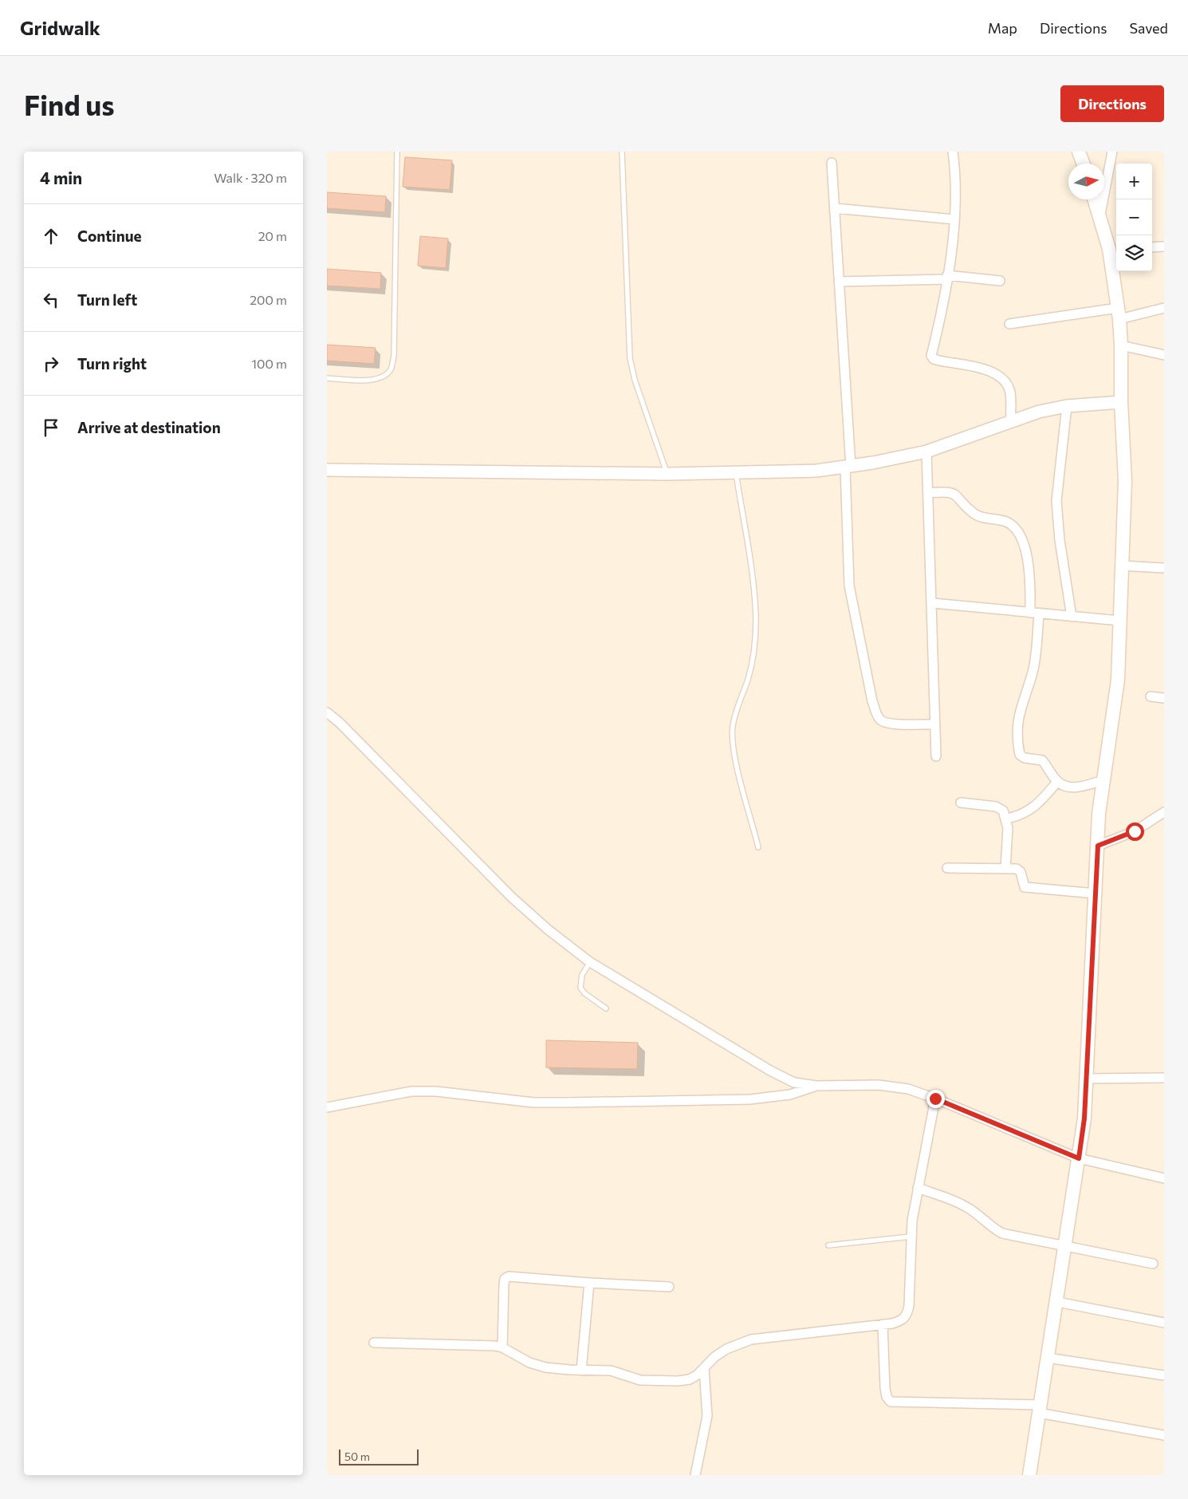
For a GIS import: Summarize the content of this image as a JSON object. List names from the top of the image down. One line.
{"scale_bar":"50 m","north":"right","page":{"header":"Gridwalk","nav":["Map","Directions","Saved"],"buttons":"Directions","title":"Find us","heading":["4 min","Walk · 320 m"],"map_buttons":["+","−"],"list":[["Continue","20 m"],["Turn left","200 m"],["Turn right","100 m"],"Arrive at destination"],"scale":"50 m"}}
